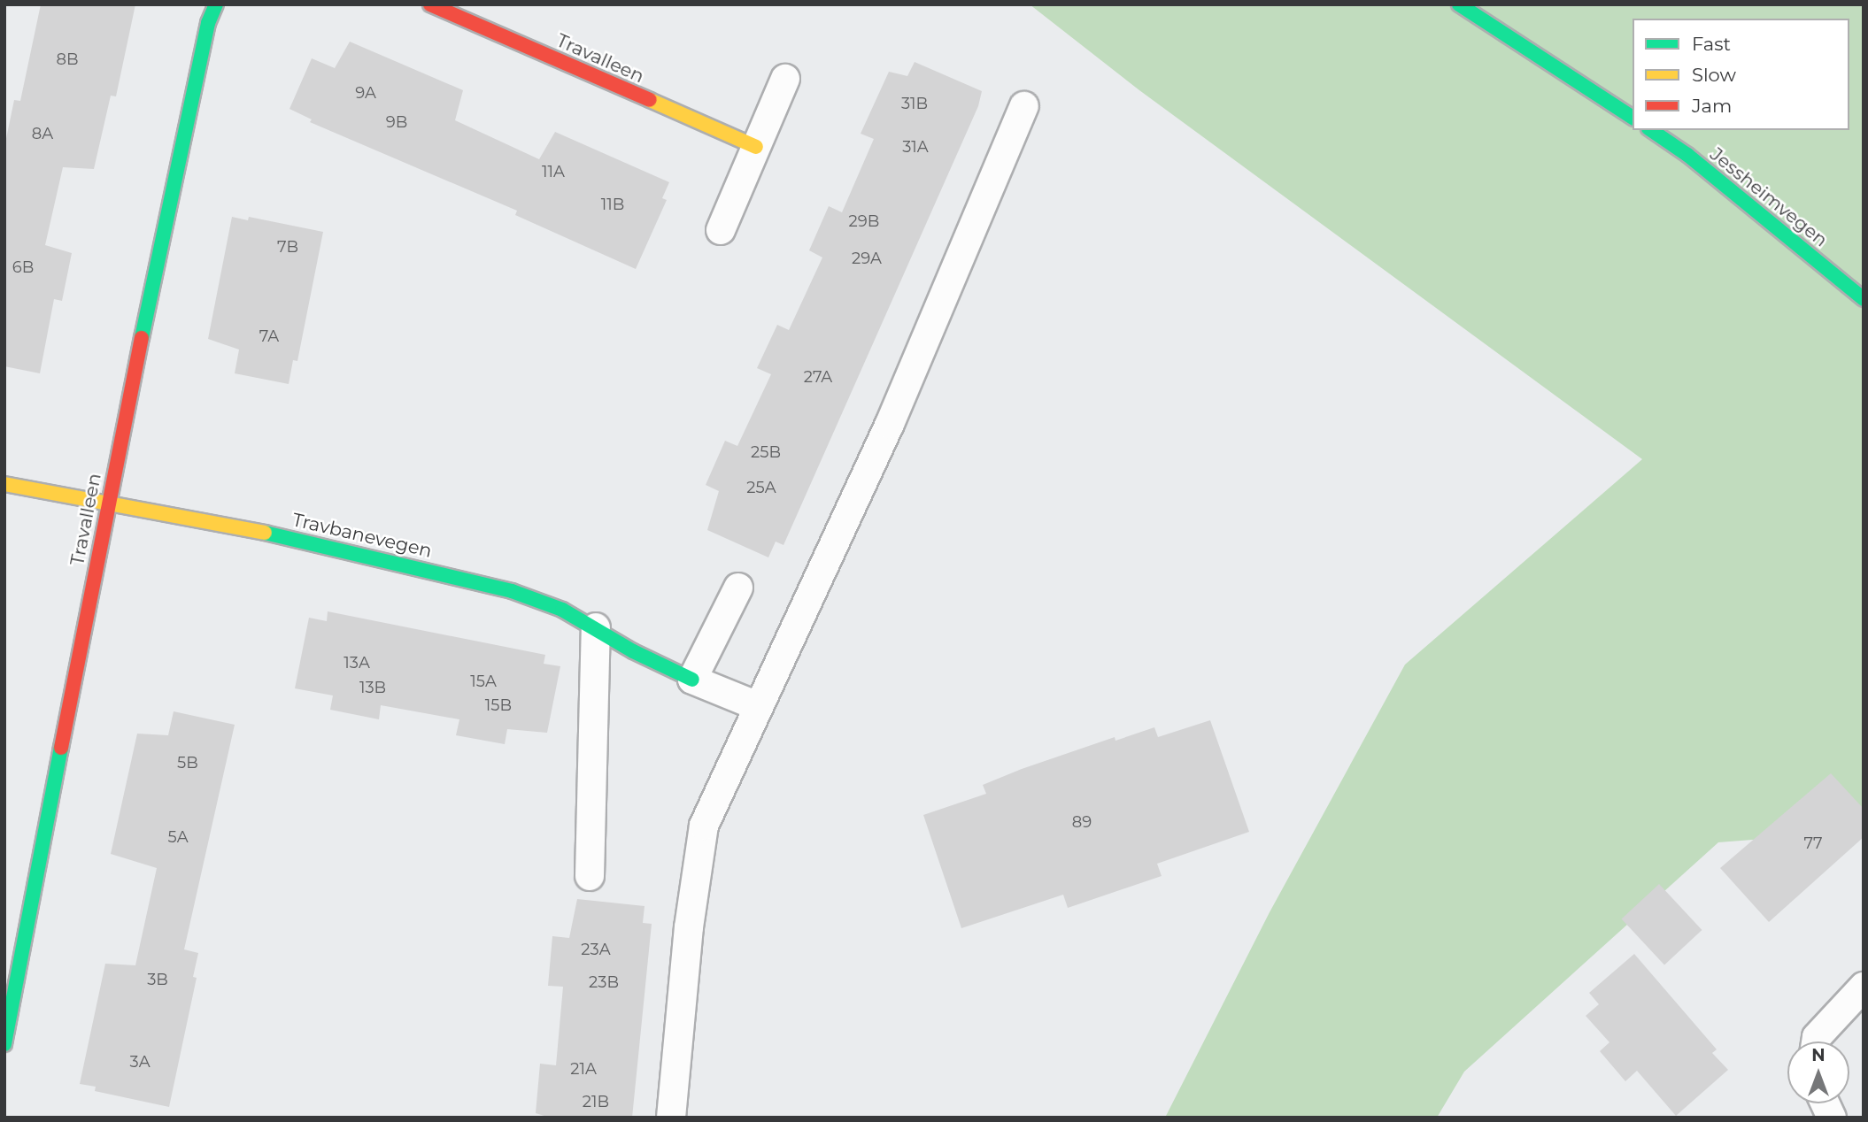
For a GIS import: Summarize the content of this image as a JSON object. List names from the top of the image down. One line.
{"streets":{"street":["Travalleen","Jessheimvegen","Travbanevegen"]},"crossings":[["Travalleen","Travbanevegen"]],"house_numbers":["8B","9A","31B","9B","8A","31A","11A","11B","29B","7B","29A","6B","7A","27A","25B","25A","13A","15A","13B","15B","5B","89","5A","77","23A","3B","23B","3A","21A","21B"],"legend":["Fast","Slow","Jam"],"north":"top"}
